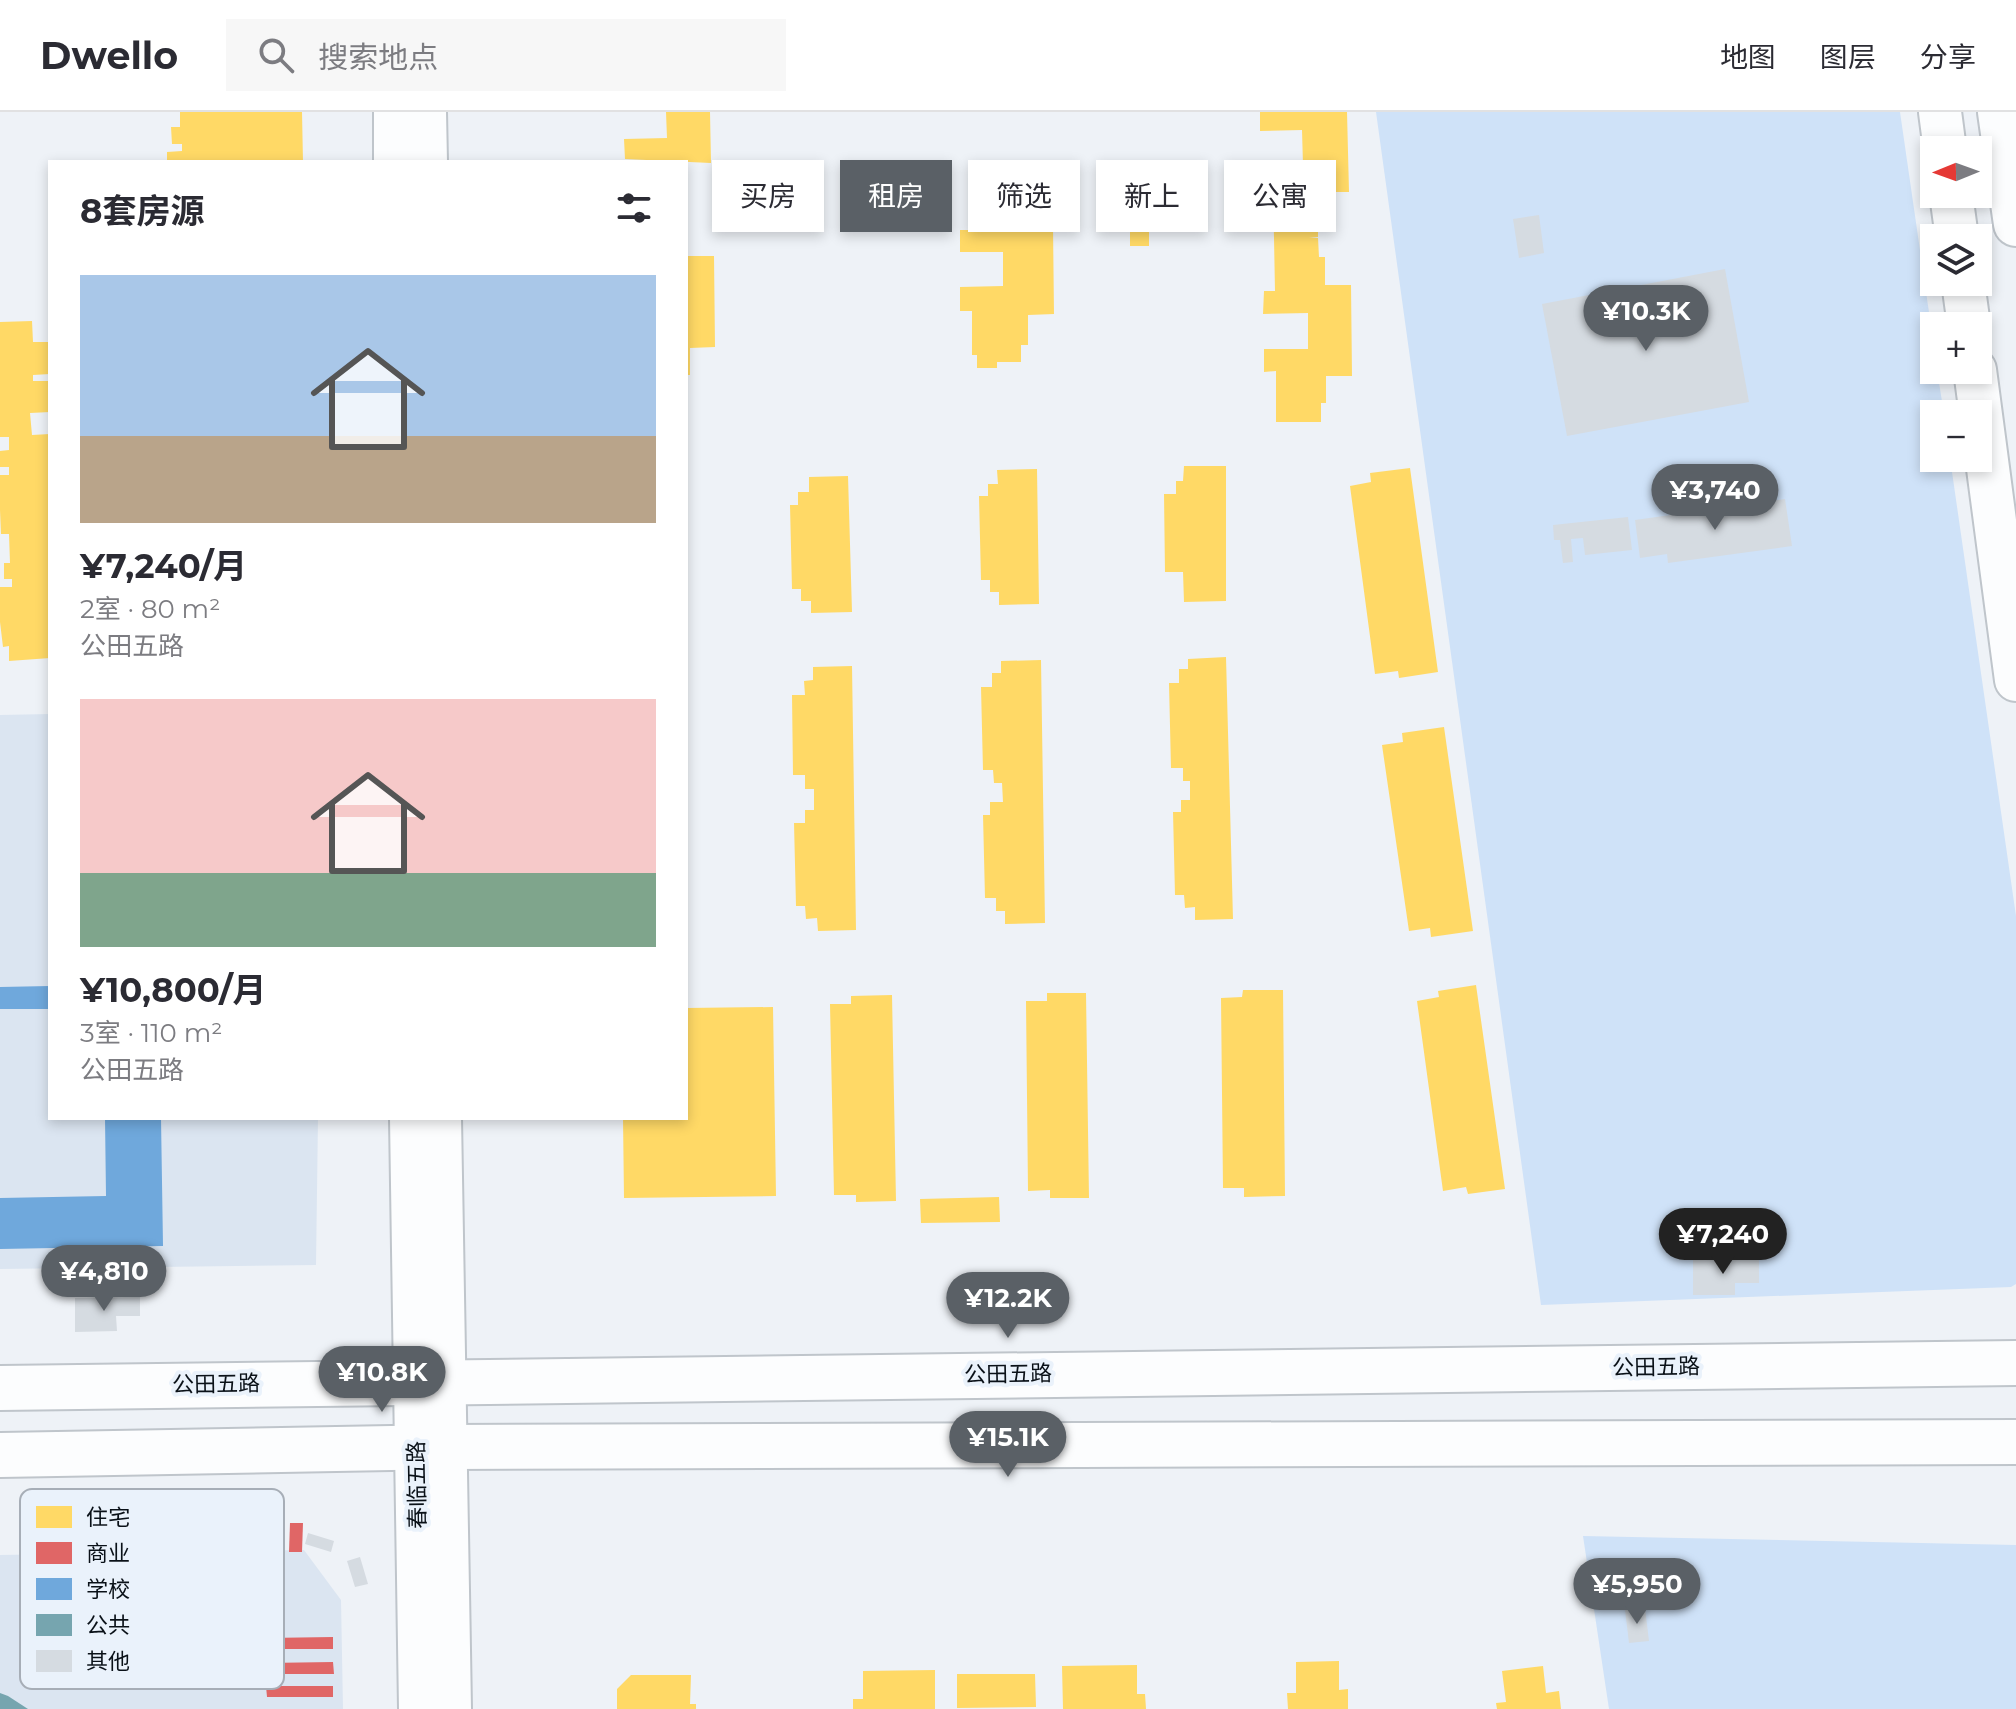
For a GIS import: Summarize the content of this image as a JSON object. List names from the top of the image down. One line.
{"streets":{"main road":["公田五路"],"street":["春临五路"]},"crossings":[["公田五路","春临五路"]],"legend":["住宅","商业","学校","公共","其他"],"north":"left","page":{"header":"Dwello","search":"搜索地点","nav":["地图","图层","分享"],"map_buttons":["+","−"],"chip":["买房","租房","筛选","新上","公寓"],"heading":"8套房源","list":[{"name":"¥7,240/月","note":"2室 · 80 m² · 公田五路"},{"name":"¥10,800/月","note":"3室 · 110 m² · 公田五路"}],"price":["¥10.3K","¥3,740","¥7,240","¥4,810","¥12.2K","¥10.8K","¥15.1K","¥5,950"]}}
